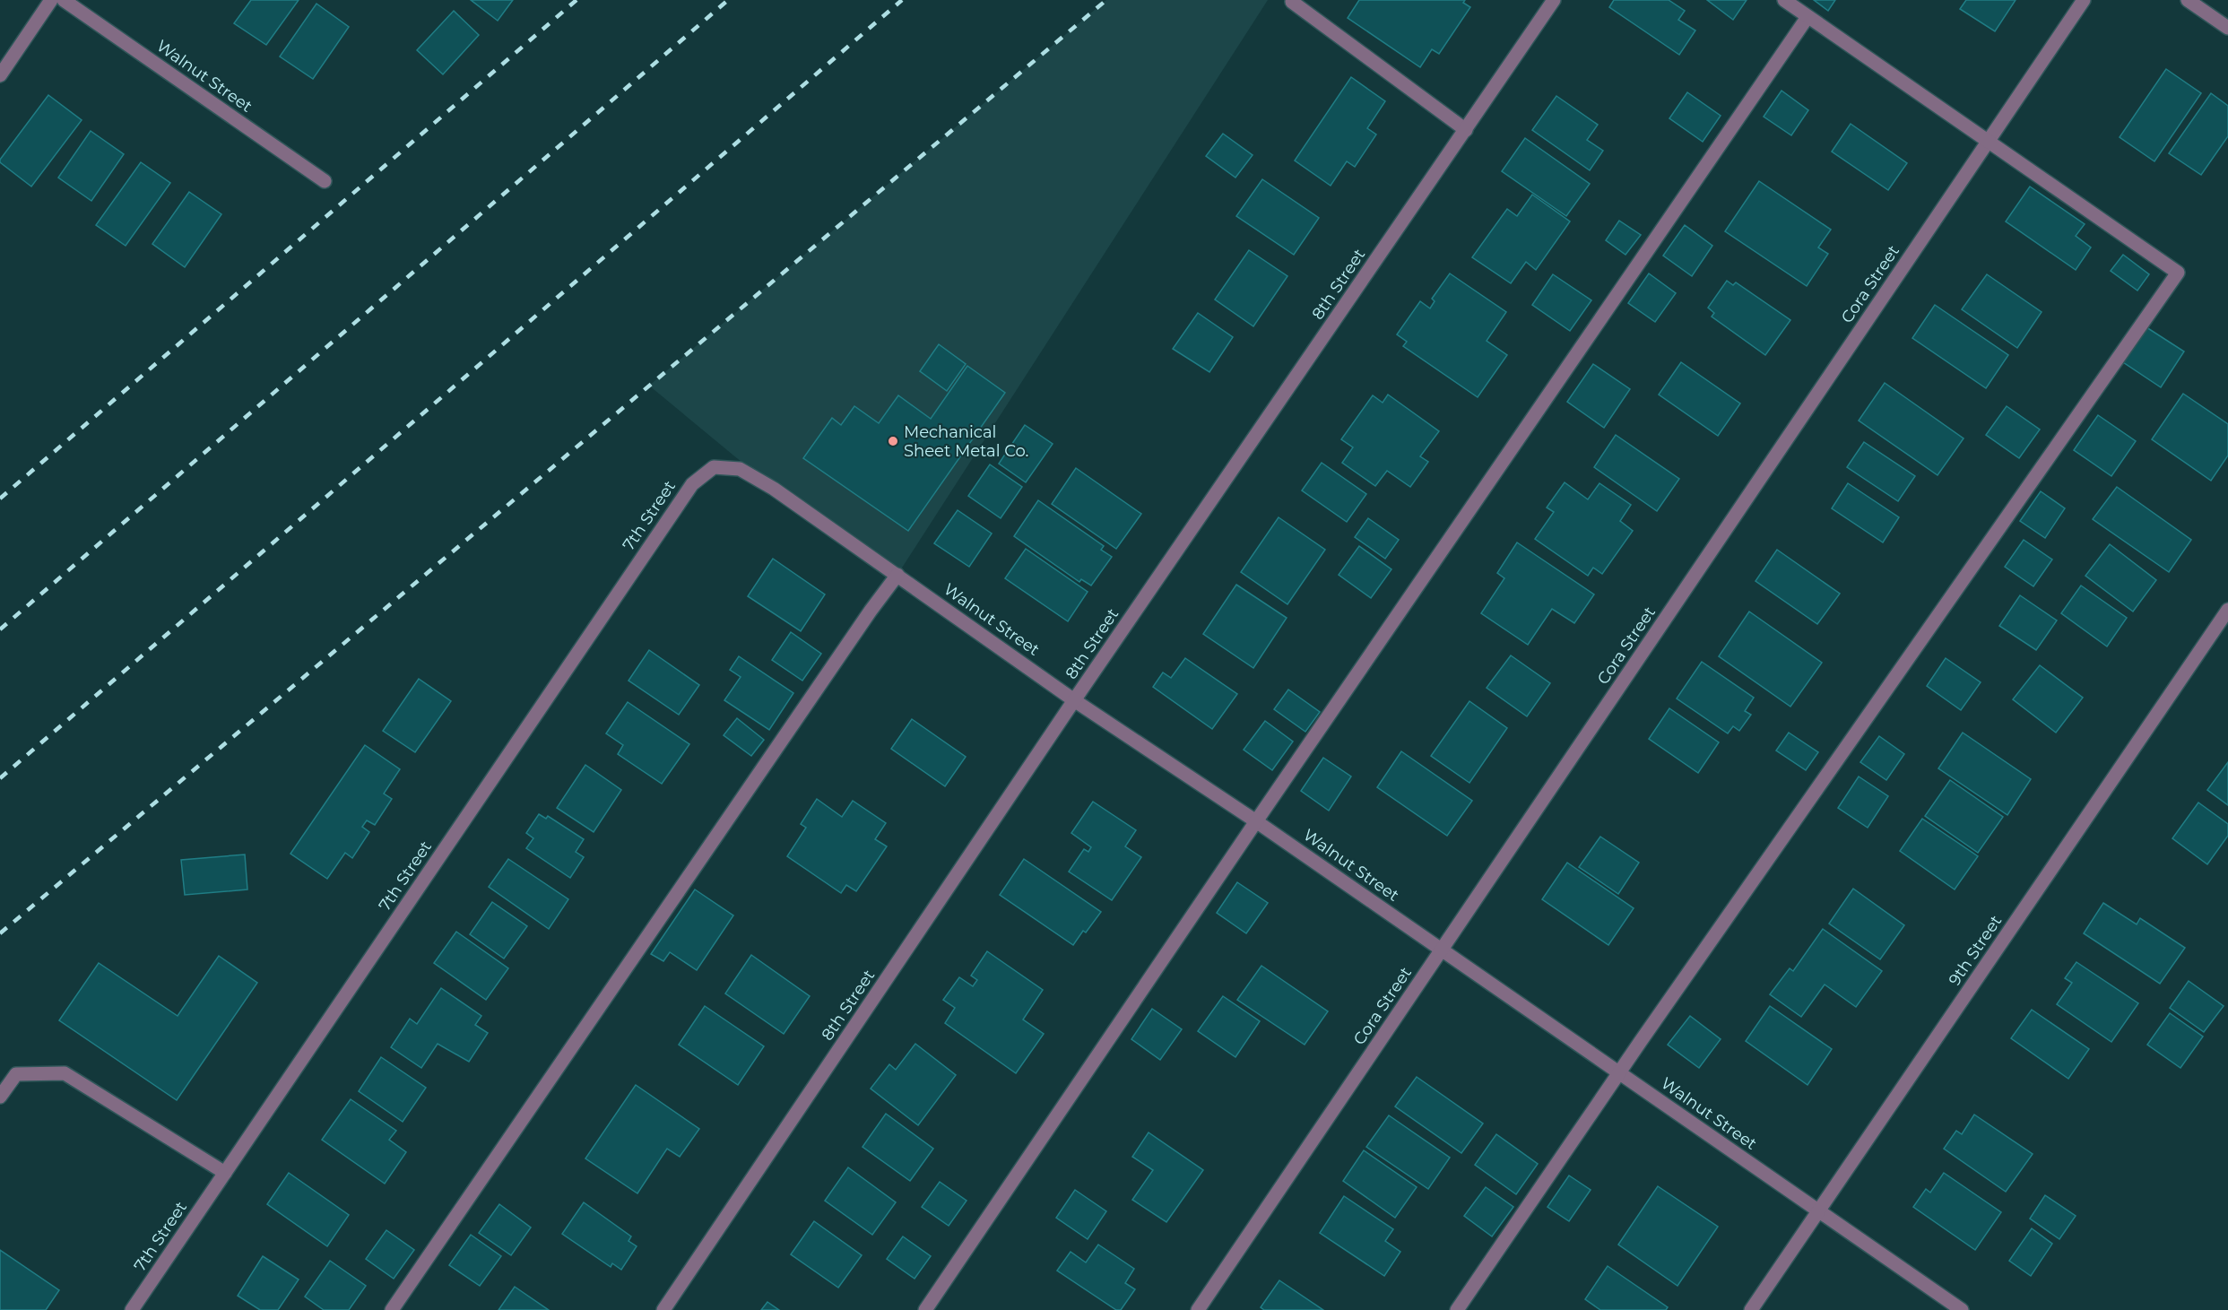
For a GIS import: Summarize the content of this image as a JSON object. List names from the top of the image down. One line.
{"streets":{"street":["Walnut Street","8th Street","Cora Street","7th Street","9th Street"]},"crossings":[["Walnut Street","8th Street"],["Walnut Street","Cora Street"],["Walnut Street","7th Street"],["Walnut Street","9th Street"]],"places":["Mechanical Sheet Metal Co."]}
